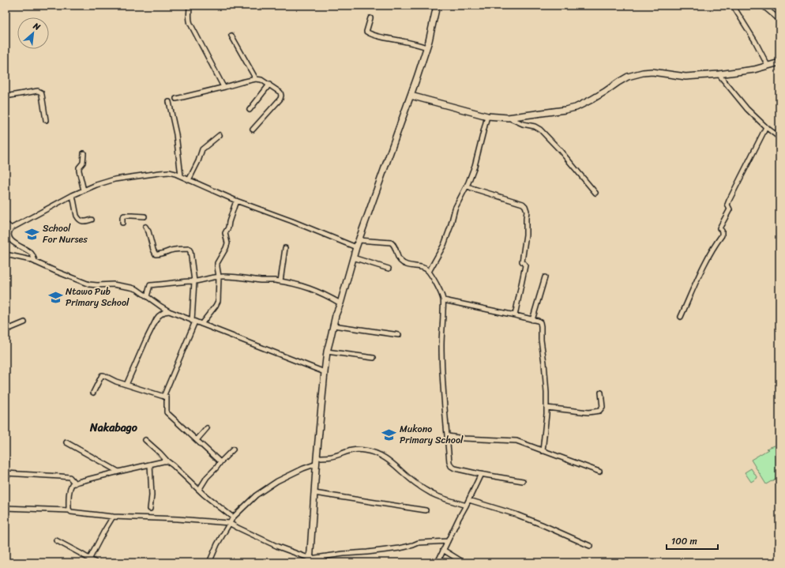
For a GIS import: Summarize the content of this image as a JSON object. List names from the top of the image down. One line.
{"districts":["Nakabago"],"places":{"school or university":["School For Nurses","Ntawo Pub Primary School","Mukono Primary School"]},"scale_bar":"100 m","north":"top right"}
